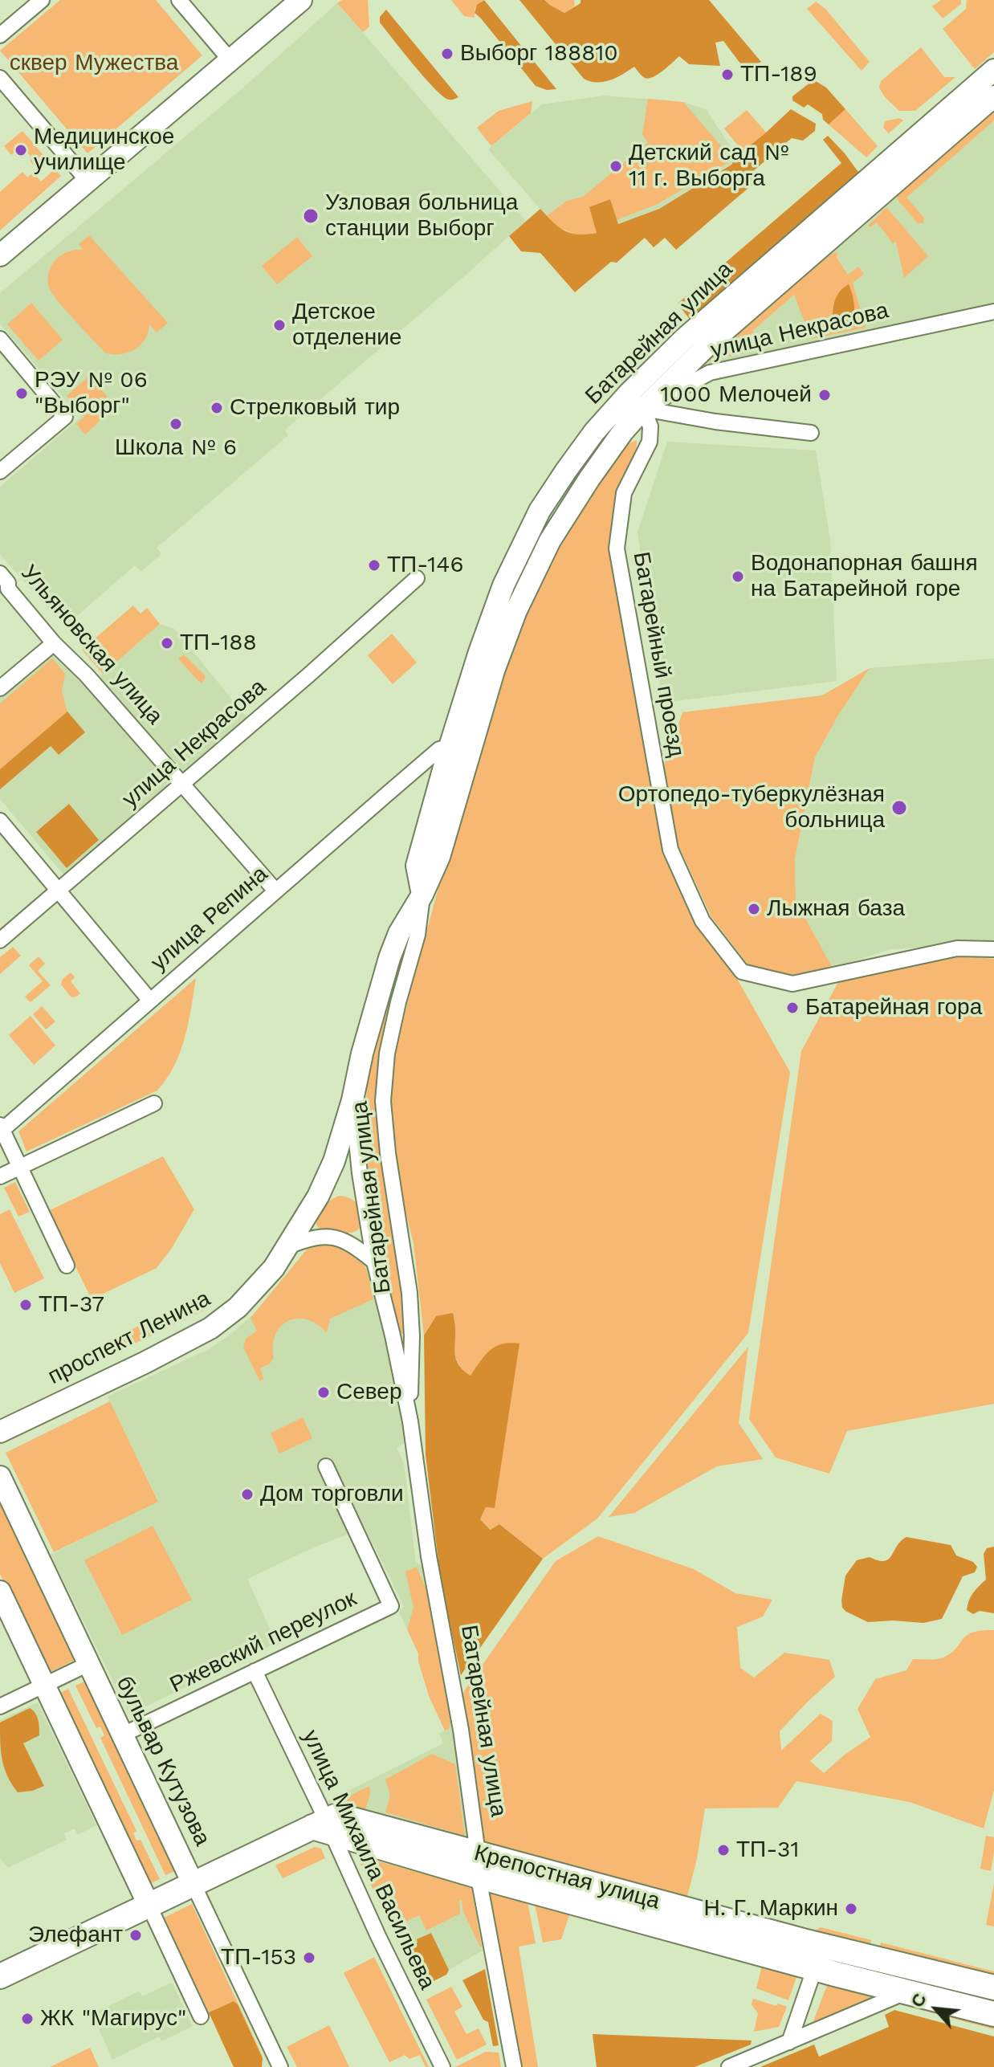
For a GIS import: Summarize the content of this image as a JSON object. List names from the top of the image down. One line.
{"streets":{"main road":["Крепостная улица"],"street":["улица Некрасова","Батарейная улица","Ульяновская улица","Батарейный проезд","улица Репина","проспект Ленина","Ржевский переулок","бульвар Кутузова","улица Михаила Васильева"]},"crossings":[["улица Некрасова","Батарейная улица"],["улица Некрасова","Ульяновская улица"],["улица Некрасова","Батарейный проезд"],["Батарейная улица","Батарейный проезд"],["Батарейная улица","улица Репина"],["Батарейная улица","проспект Ленина"],["Батарейная улица","Крепостная улица"],["Ульяновская улица","улица Репина"],["Ржевский переулок","бульвар Кутузова"],["Ржевский переулок","улица Михаила Васильева"],["улица Михаила Васильева","Крепостная улица"]],"parks":["сквер Мужества"],"places":["Выборг 188810","ТП-189","Медицинское училище","Детский сад № 11 г. Выборга","Узловая больница станции Выборг","Детское отделение","РЭУ № 06 \"Выборг\"","1000 Мелочей","Стрелковый тир","Школа № 6","ТП-146","Водонапорная башня на Батарейной горе","ТП-188","Ортопедо-туберкулёзная больница","Лыжная база","Батарейная гора","ТП-37","Север","Дом торговли","ТП-31","Н. Г. Маркин","Элефант","ТП-153","ЖК \"Магирус\""],"north":"top left"}
